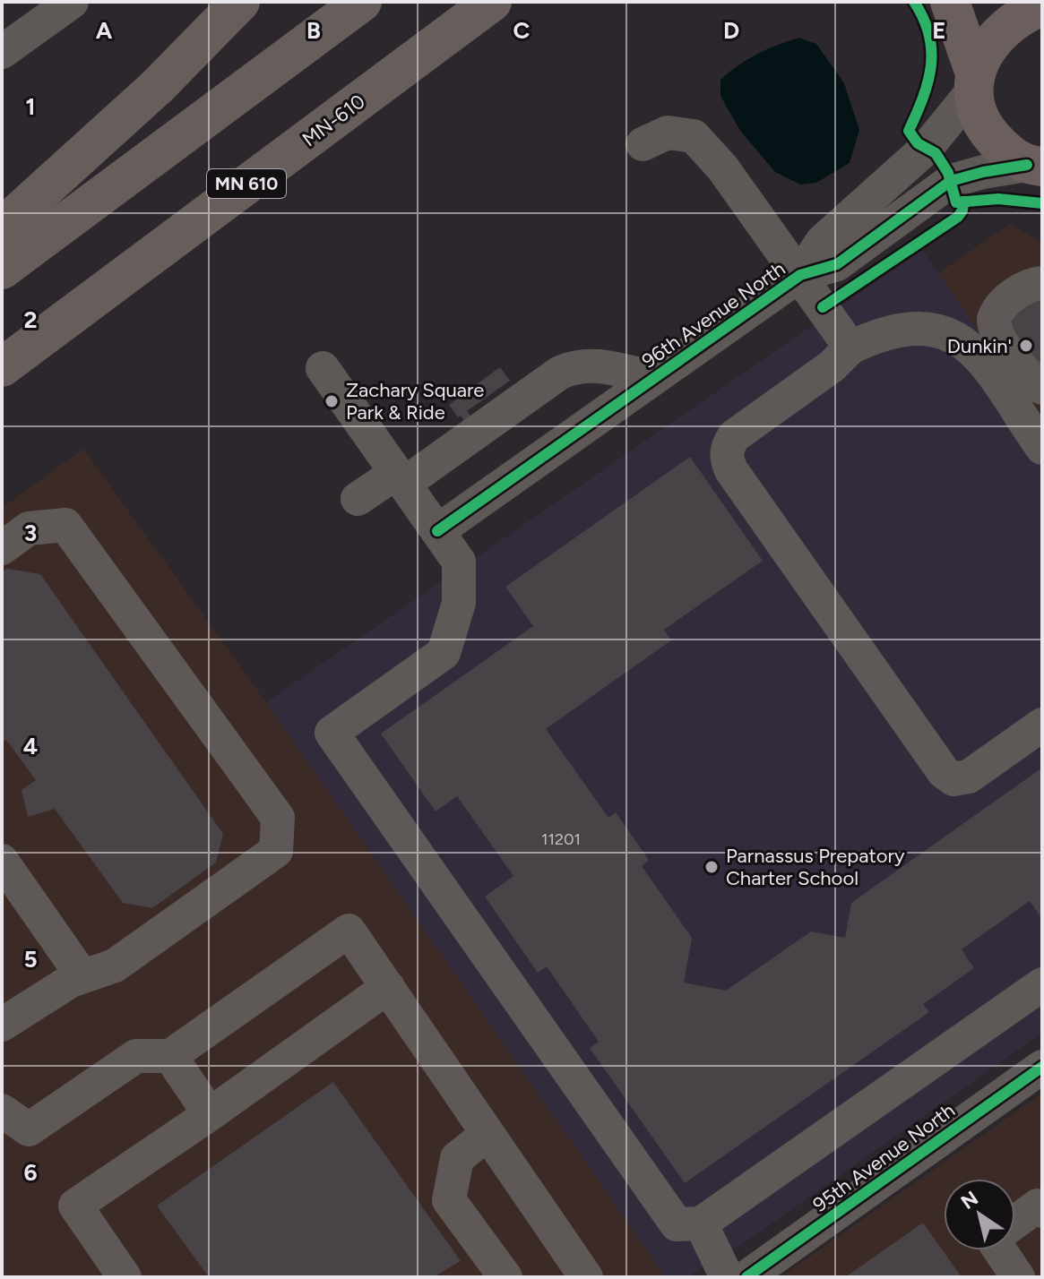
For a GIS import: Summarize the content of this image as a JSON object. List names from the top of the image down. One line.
{"streets":{"highway":["MN-610","MN 610"],"street":["96th Avenue North","95th Avenue North"]},"places":["Dunkin'","Zachary Square Park & Ride","Parnassus Prepatory Charter School"],"house_numbers":["11201"],"north":"top left","grid":{"columns":["A","B","C","D","E"],"rows":["1","2","3","4","5","6"]}}
